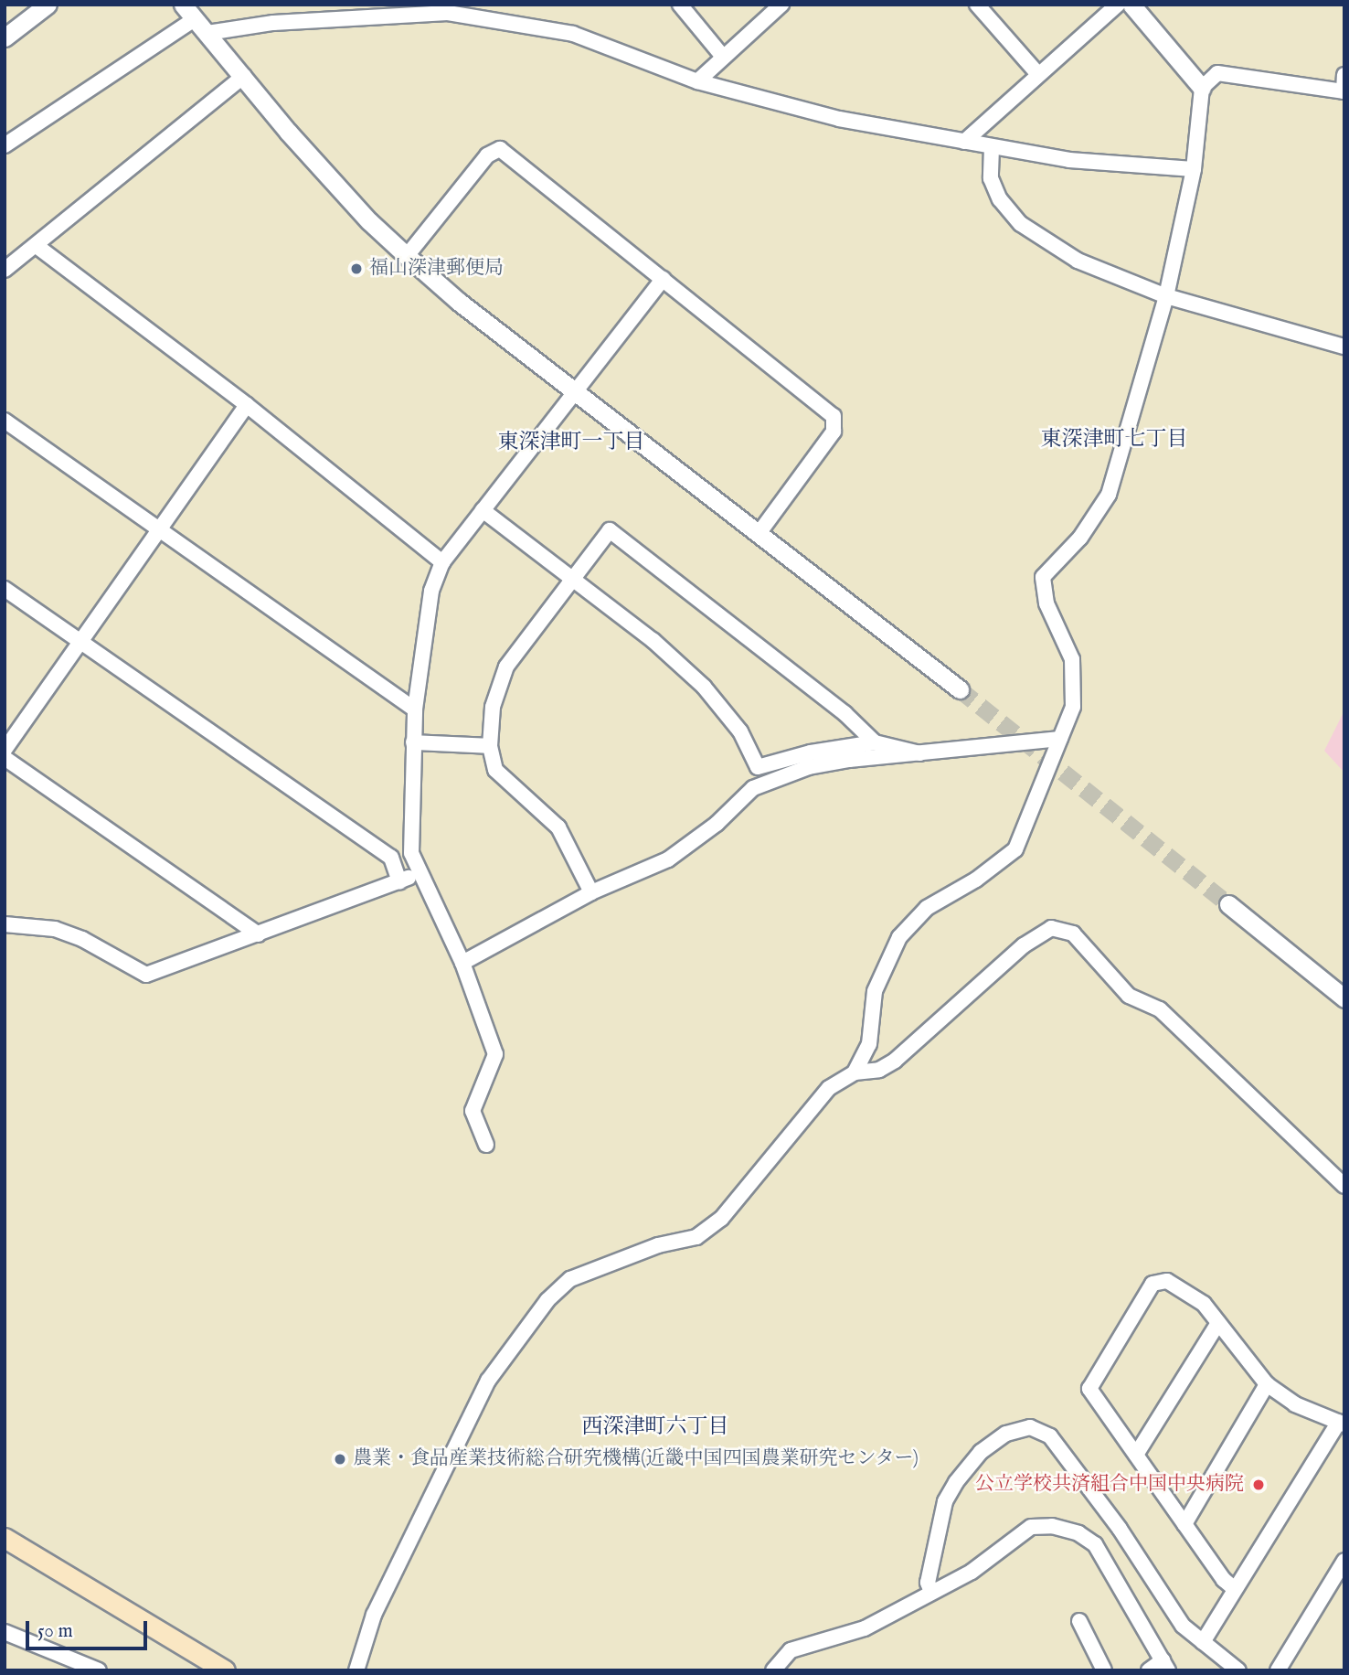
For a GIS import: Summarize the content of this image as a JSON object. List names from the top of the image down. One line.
{"districts":["東深津町七丁目","東深津町一丁目","西深津町六丁目"],"places":["福山深津郵便局","農業・食品産業技術総合研究機構(近畿中国四国農業研究センター)","公立学校共済組合中国中央病院"],"scale_bar":"50 m"}
